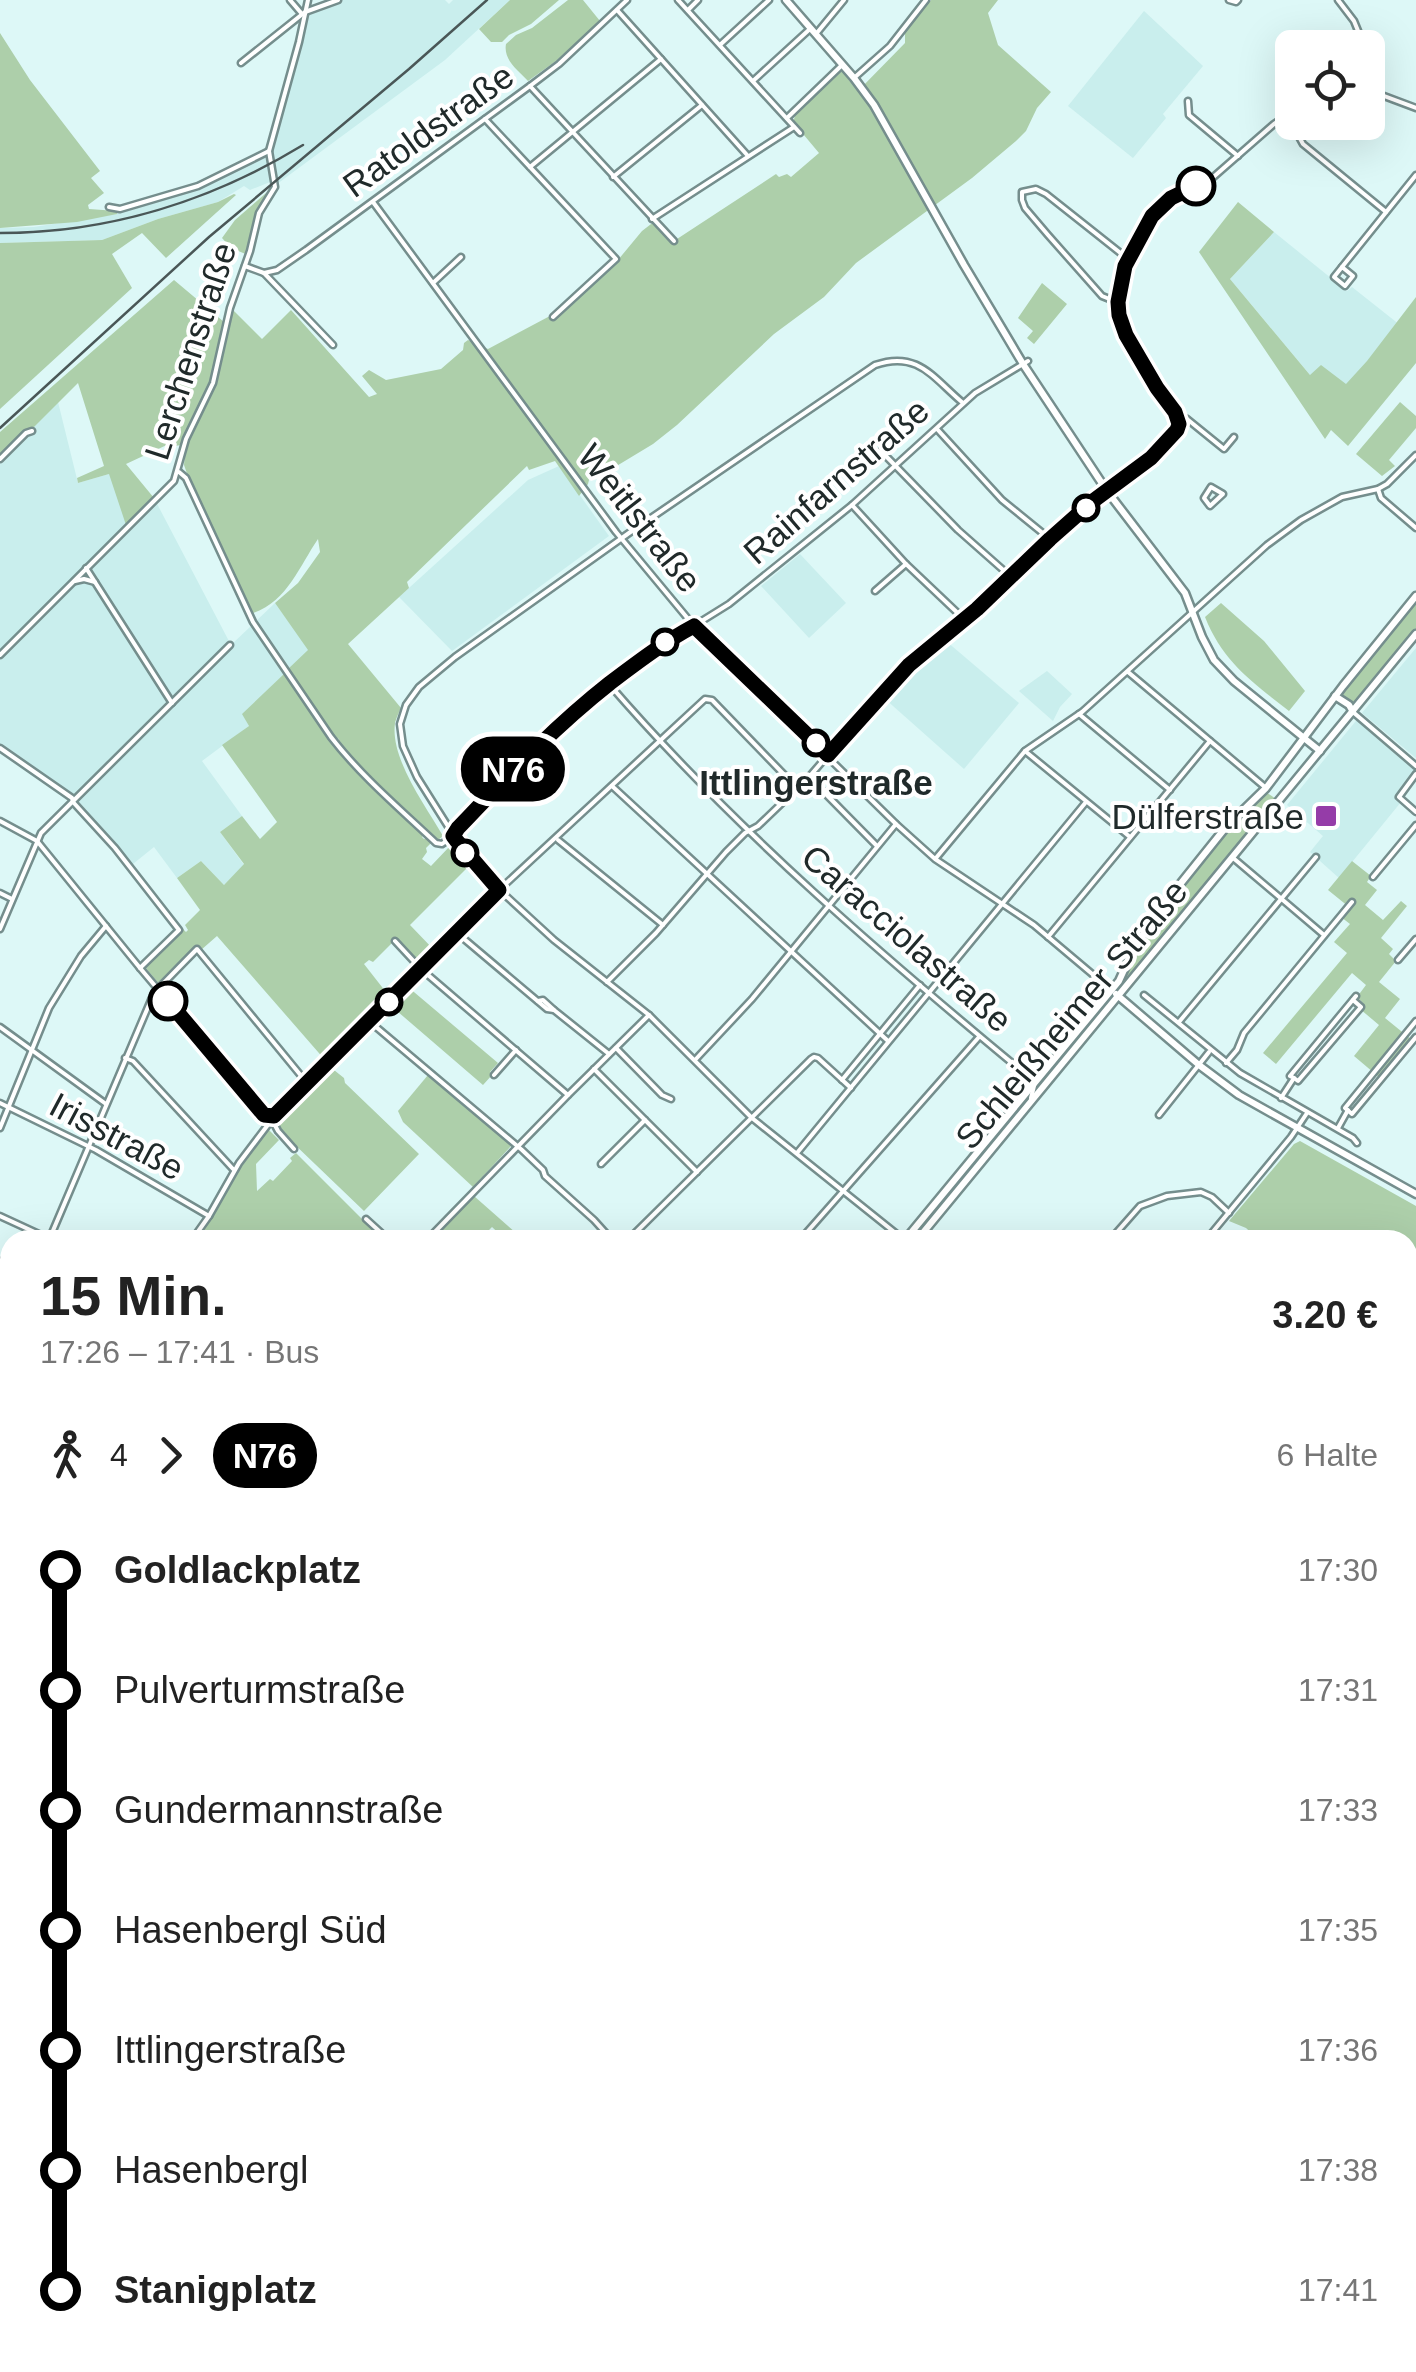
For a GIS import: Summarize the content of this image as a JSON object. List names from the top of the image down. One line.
{"streets":{"main road":["Schleißheimer Straße"],"street":["Ratoldstraße","Lerchenstraße","Rainfarnstraße","Weitlstraße","Caracciolastraße","Irisstraße"]},"crossings":[["Ratoldstraße","Weitlstraße"],["Rainfarnstraße","Weitlstraße"],["Rainfarnstraße","Caracciolastraße"],["Weitlstraße","Schleißheimer Straße"],["Caracciolastraße","Schleißheimer Straße"]],"places":{"other":["Ittlingerstraße"],"transit":["Dülferstraße"]},"lines":["bus line N76"],"page":{"on_map":"N76","heading":["15 Min.","17:26 – 17:41 · Bus","3.20 €"],"legs":["4","N76","6 Halte"],"list":[{"name":"Goldlackplatz","value":"17:30"},{"name":"Pulverturmstraße","value":"17:31"},{"name":"Gundermannstraße","value":"17:33"},{"name":"Hasenbergl Süd","value":"17:35"},{"name":"Ittlingerstraße","value":"17:36"},{"name":"Hasenbergl","value":"17:38"},{"name":"Stanigplatz","value":"17:41"}]}}
